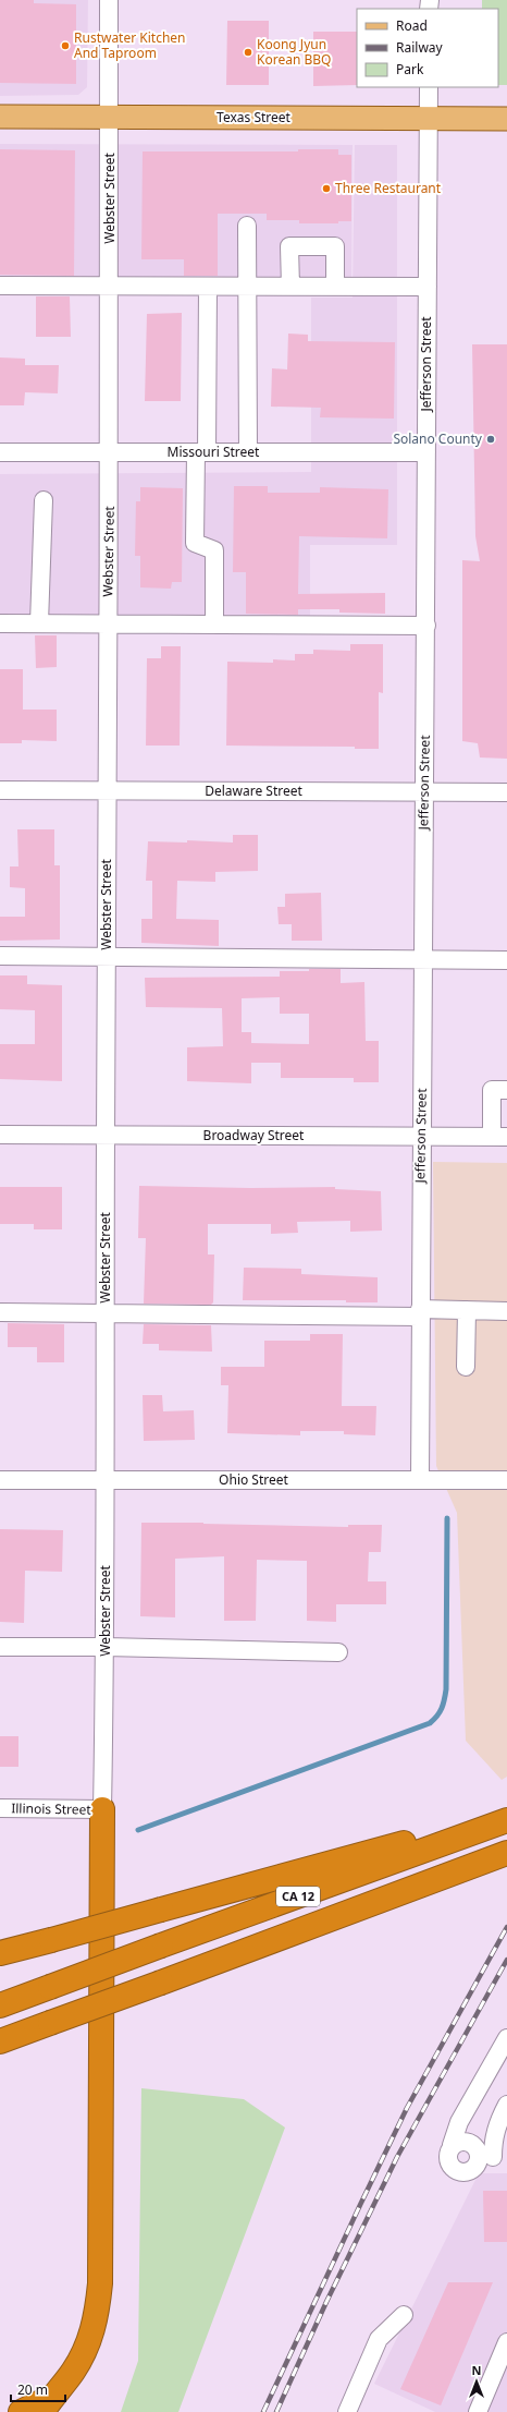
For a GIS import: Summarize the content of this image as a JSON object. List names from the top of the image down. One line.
{"streets":{"highway":["CA 12"],"main road":["Texas Street"],"street":["Webster Street","Jefferson Street","Missouri Street","Delaware Street","Broadway Street","Ohio Street","Illinois Street"]},"crossings":[["Texas Street","Webster Street"],["Texas Street","Jefferson Street"],["Webster Street","Missouri Street"],["Webster Street","Delaware Street"],["Webster Street","Broadway Street"],["Webster Street","Ohio Street"],["Webster Street","Illinois Street"],["Jefferson Street","Missouri Street"],["Jefferson Street","Delaware Street"],["Jefferson Street","Broadway Street"],["Jefferson Street","Ohio Street"]],"places":["Rustwater Kitchen And Taproom","Koong Jyun Korean BBQ","Three Restaurant","Solano County"],"legend":["Road","Railway","Park"],"scale_bar":"20 m","north":"top"}
